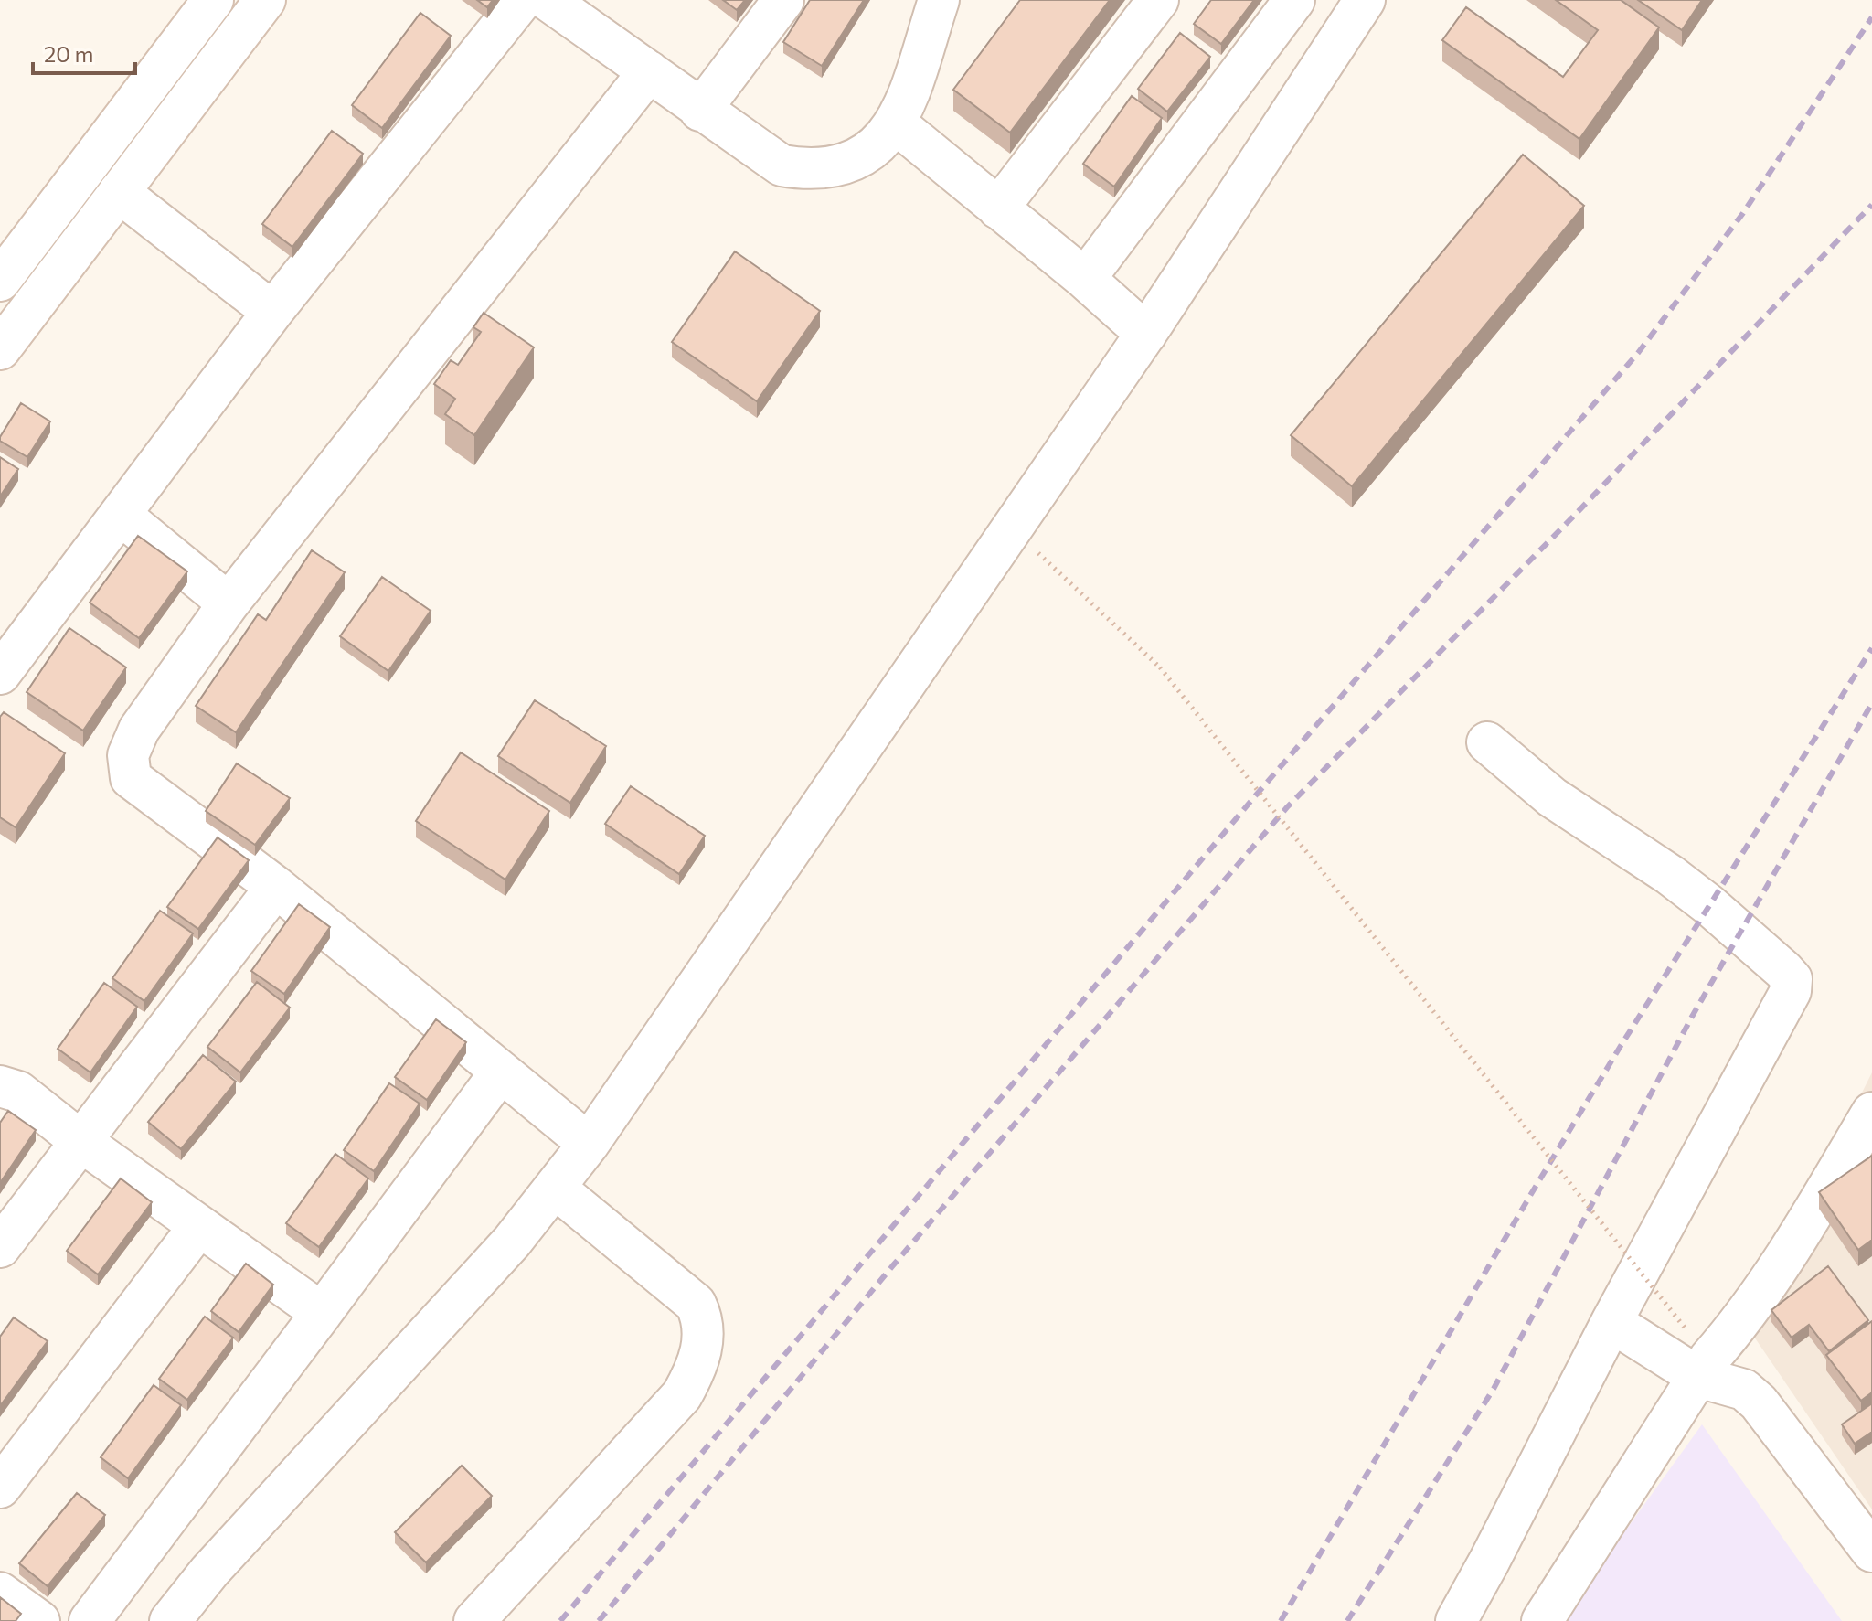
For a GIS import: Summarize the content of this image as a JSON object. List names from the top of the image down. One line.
{"scale_bar":"20 m"}
